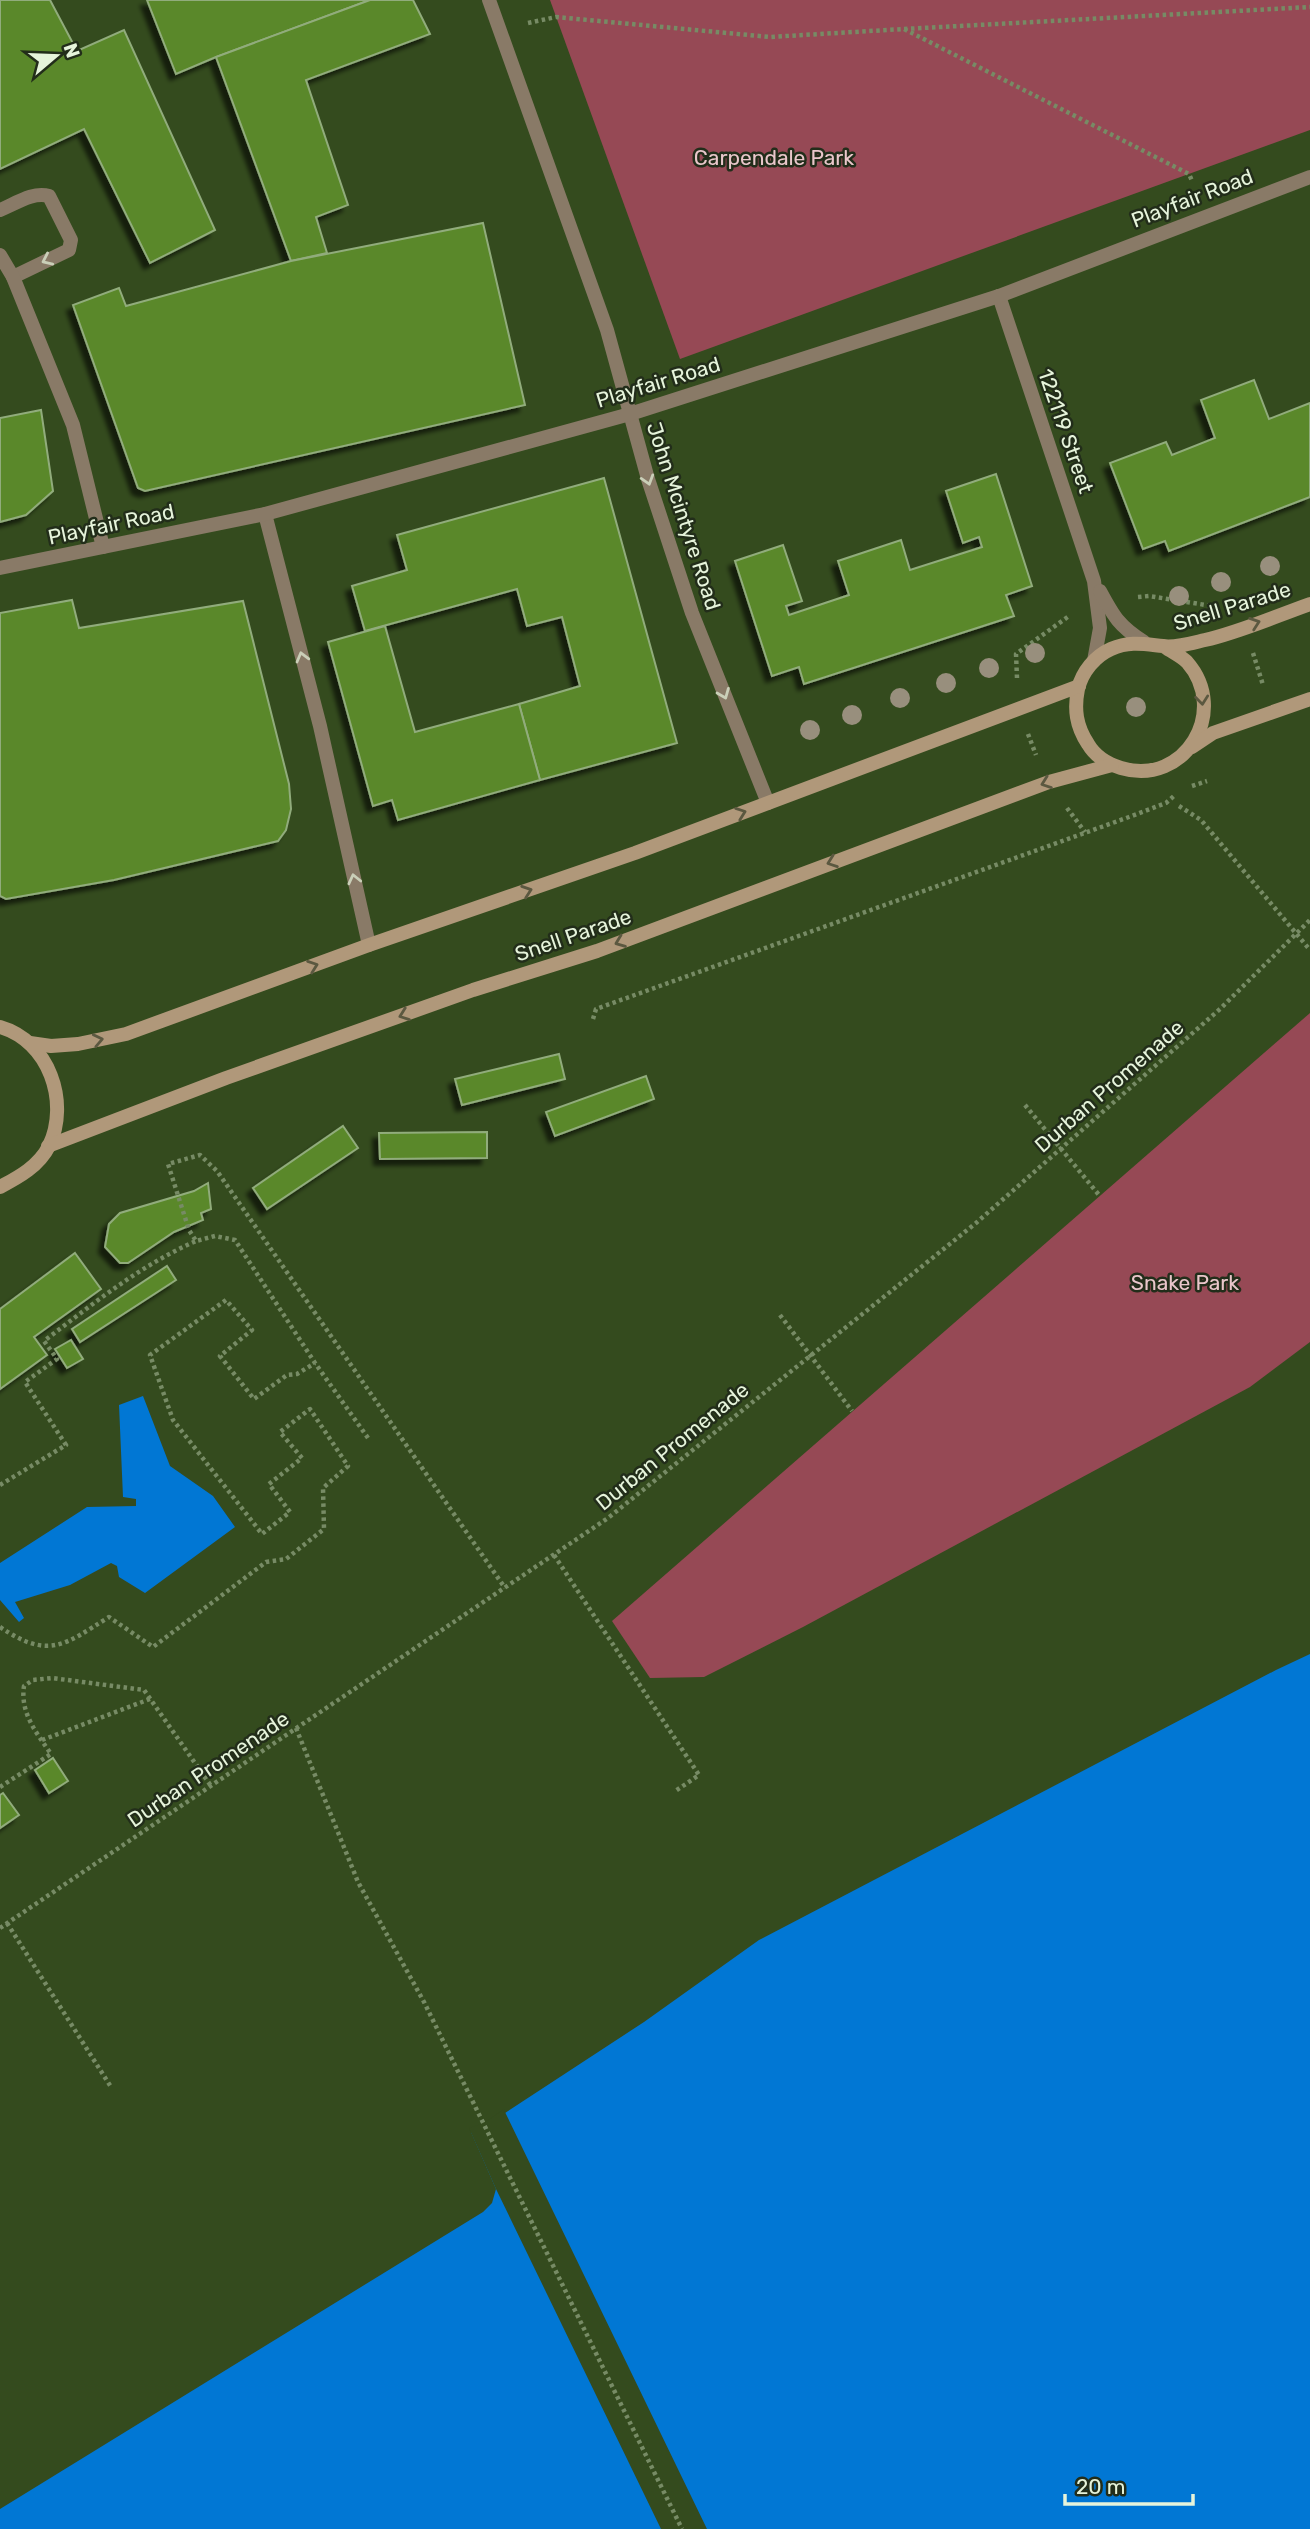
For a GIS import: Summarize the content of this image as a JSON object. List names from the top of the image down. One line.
{"streets":{"main road":["Snell Parade"],"street":["Playfair Road","122119 Street","John Mcintyre Road"],"path":["Durban Promenade"]},"crossings":[["Playfair Road","122119 Street"],["Playfair Road","John Mcintyre Road"],["122119 Street","Snell Parade"]],"one_way":["John Mcintyre Road"],"parks":["Carpendale Park","Snake Park"],"scale_bar":"20 m","north":"right"}
